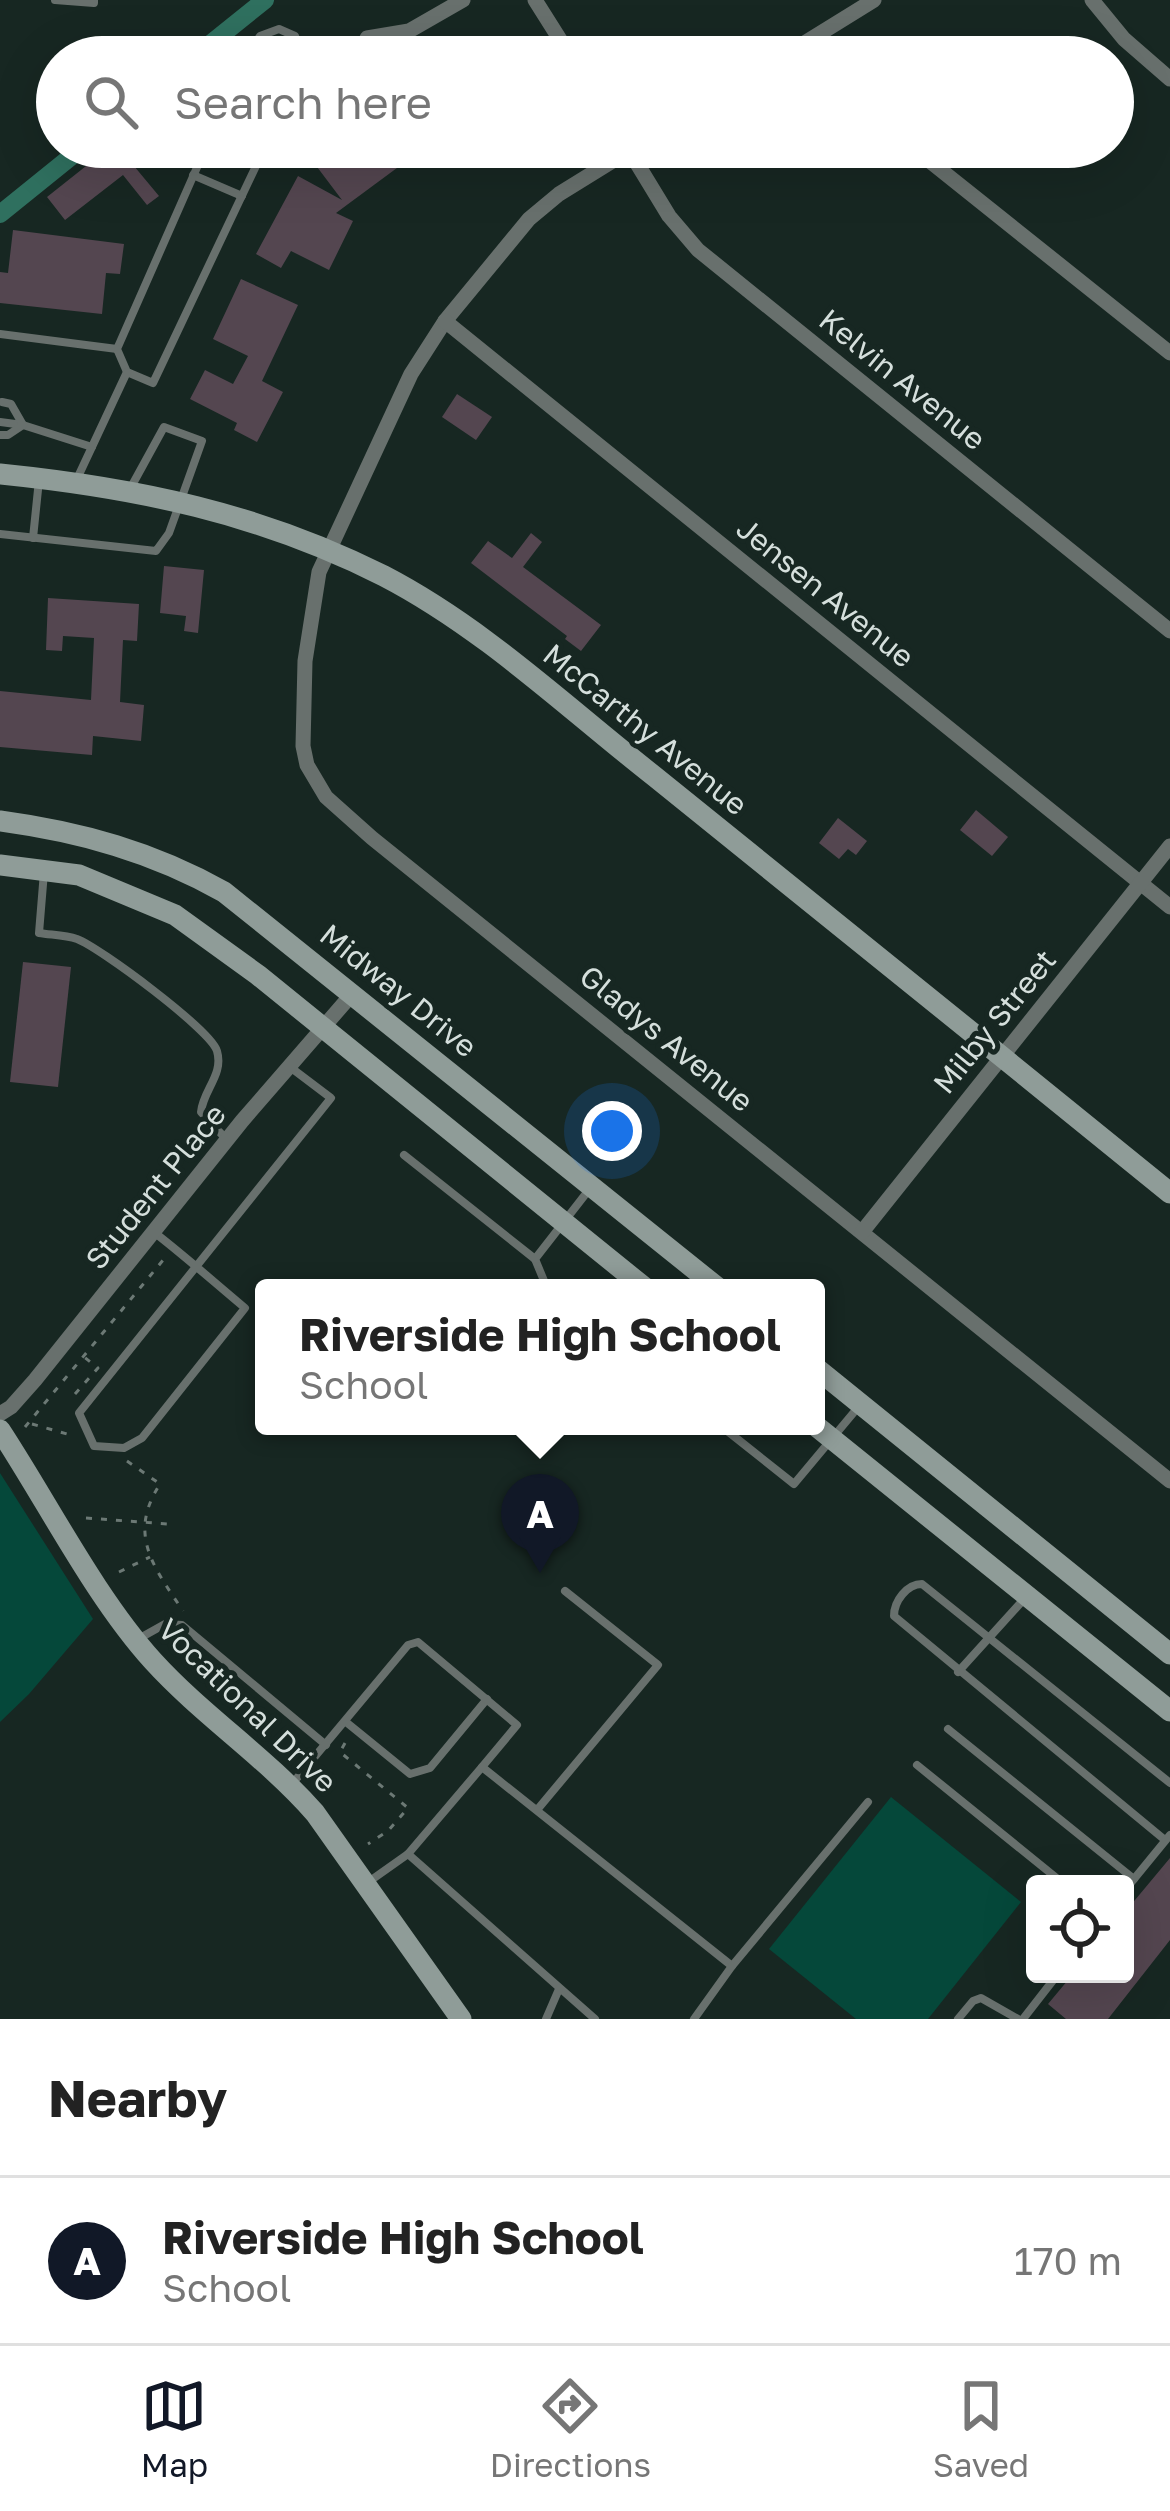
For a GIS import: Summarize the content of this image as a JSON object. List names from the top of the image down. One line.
{"streets":{"main road":["McCarthy Avenue","Midway Drive","Vocational Drive"],"street":["Kelvin Avenue","Jensen Avenue","Milby Street","Gladys Avenue","Student Place"]},"crossings":[["Jensen Avenue","Milby Street"],["Jensen Avenue","Gladys Avenue"],["McCarthy Avenue","Milby Street"],["McCarthy Avenue","Gladys Avenue"],["Midway Drive","Student Place"],["Milby Street","Gladys Avenue"]],"page":{"search":"Search here","popup":["Riverside High School","School"],"pins":"A","heading":"Nearby","list":[{"mark":"A","name":"Riverside High School","note":"School","value":"170 m"}],"nav":["Map","Directions","Saved"]}}
